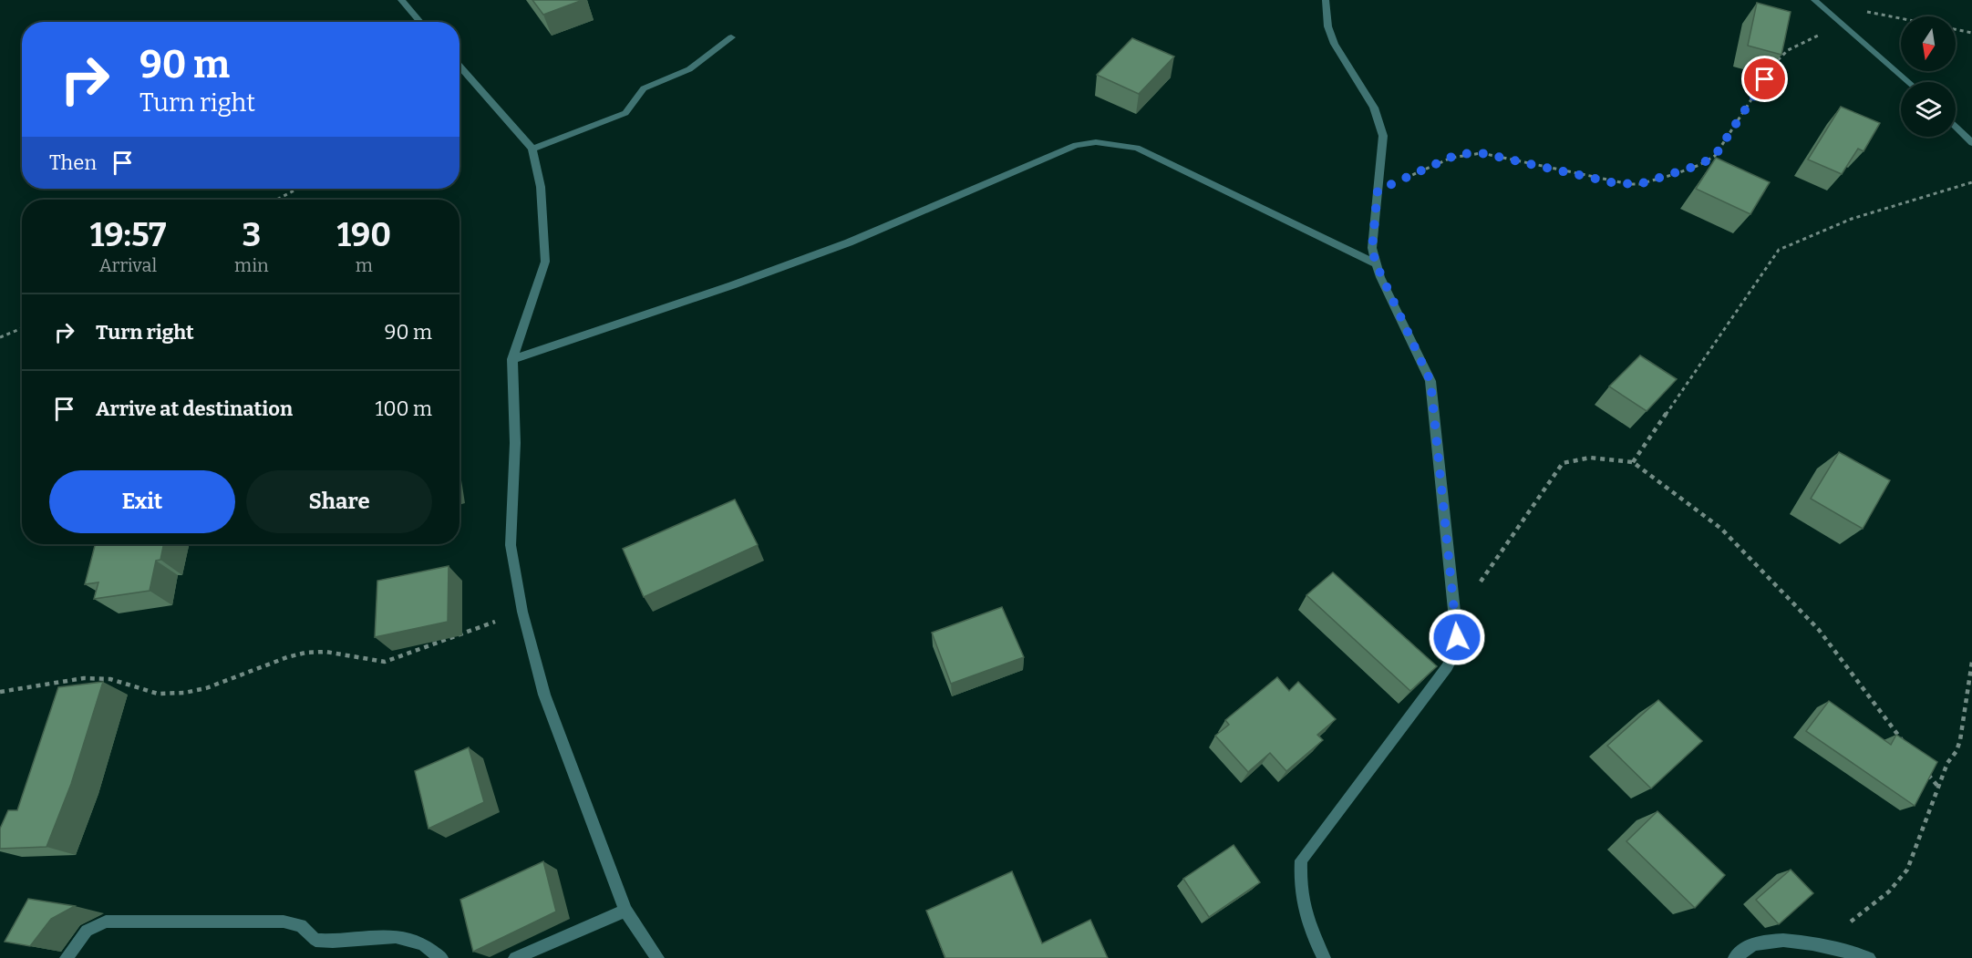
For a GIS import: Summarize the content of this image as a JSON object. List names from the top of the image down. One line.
{"north":"bottom","page":{"turn":["90 m","Turn right"],"then":"Then","eta":["19:57","Arrival","3","min","190","m"],"list":[{"name":"Turn right","value":"90 m"},{"name":"Arrive at destination","value":"100 m"}],"buttons":["Exit","Share"]}}
